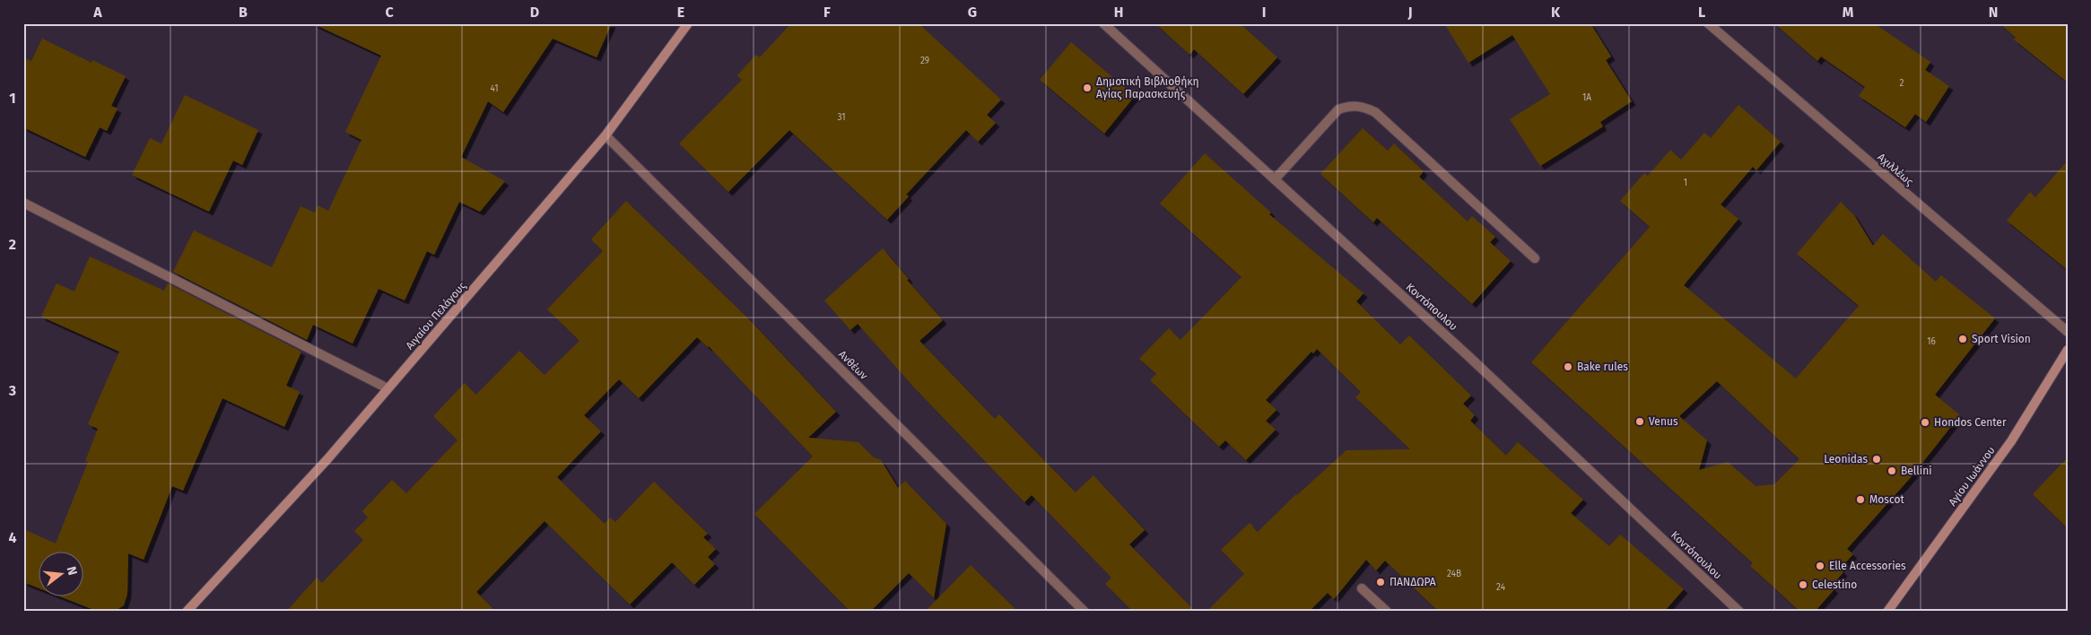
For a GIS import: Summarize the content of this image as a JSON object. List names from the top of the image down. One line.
{"streets":{"street":["Αχιλλέως","Κοντόπουλου","Αιγαίου Πελάγους","Ανθέων","Αγίου Ιωάννου"]},"crossings":[["Αιγαίου Πελάγους","Ανθέων"]],"places":["Δημοτική Βιβλιοθήκη Αγίας Παρασκευής","Sport Vision","Bake rules","Venus","Hondos Center","Leonidas","Bellini","Moscot","Elle Accessories","ΠΑΝΔΩΡΑ","Celestino"],"house_numbers":["29","2","41","1Α","31","1","16","24Β","24"],"north":"right","grid":{"columns":["A","B","C","D","E","F","G","H","I","J","K","L","M","N"],"rows":["1","2","3","4"]}}
